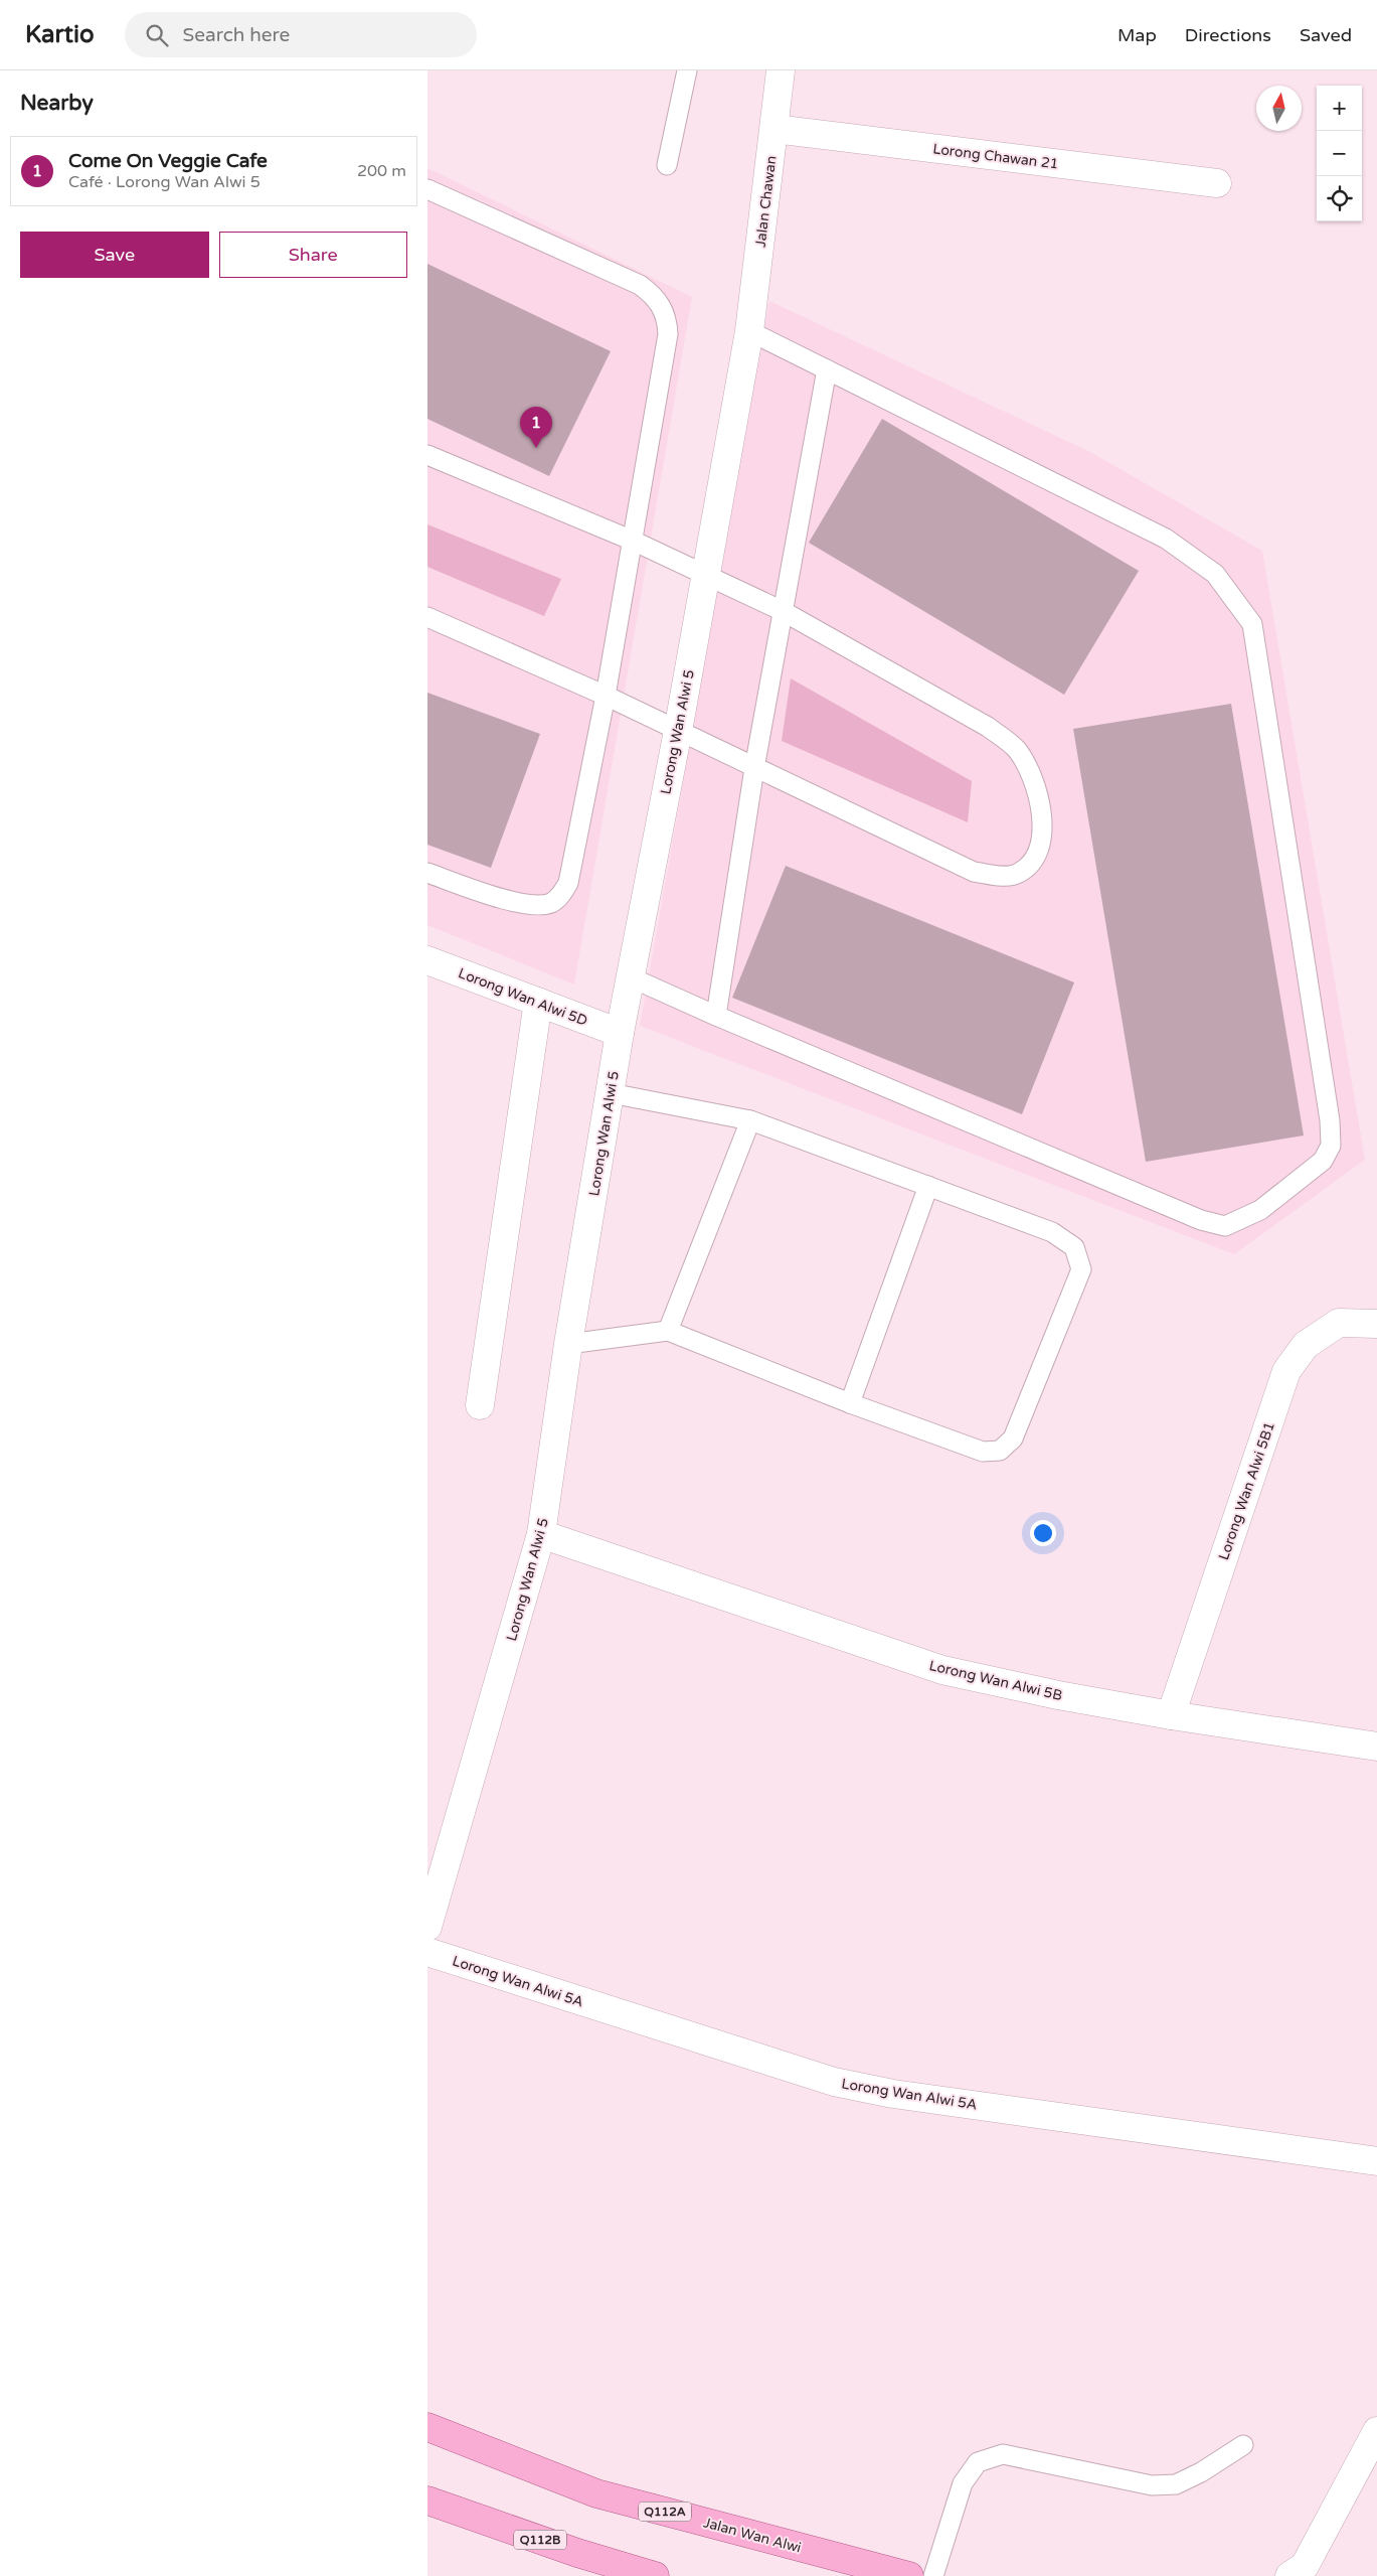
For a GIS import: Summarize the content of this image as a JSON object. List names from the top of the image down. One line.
{"streets":{"main road":["Q112A","Jalan Wan Alwi","Q112B"],"street":["Lorong Chawan 21","Jalan Chawan","Lorong Wan Alwi 5","Lorong Wan Alwi 5D","Lorong Wan Alwi 5B1","Lorong Wan Alwi 5B","Lorong Wan Alwi 5A"]},"crossings":[["Lorong Chawan 21","Jalan Chawan"],["Jalan Chawan","Lorong Wan Alwi 5"],["Lorong Wan Alwi 5","Lorong Wan Alwi 5D"],["Lorong Wan Alwi 5","Lorong Wan Alwi 5B"],["Lorong Wan Alwi 5B1","Lorong Wan Alwi 5B"]],"north":"top","page":{"header":"Kartio","search":"Search here","nav":["Map","Directions","Saved"],"heading":"Nearby","map_buttons":["+","−"],"list":[{"mark":"1","name":"Come On Veggie Cafe","note":"Café · Lorong Wan Alwi 5","value":"200 m"}],"buttons":["Save","Share"],"pins":"1"}}
